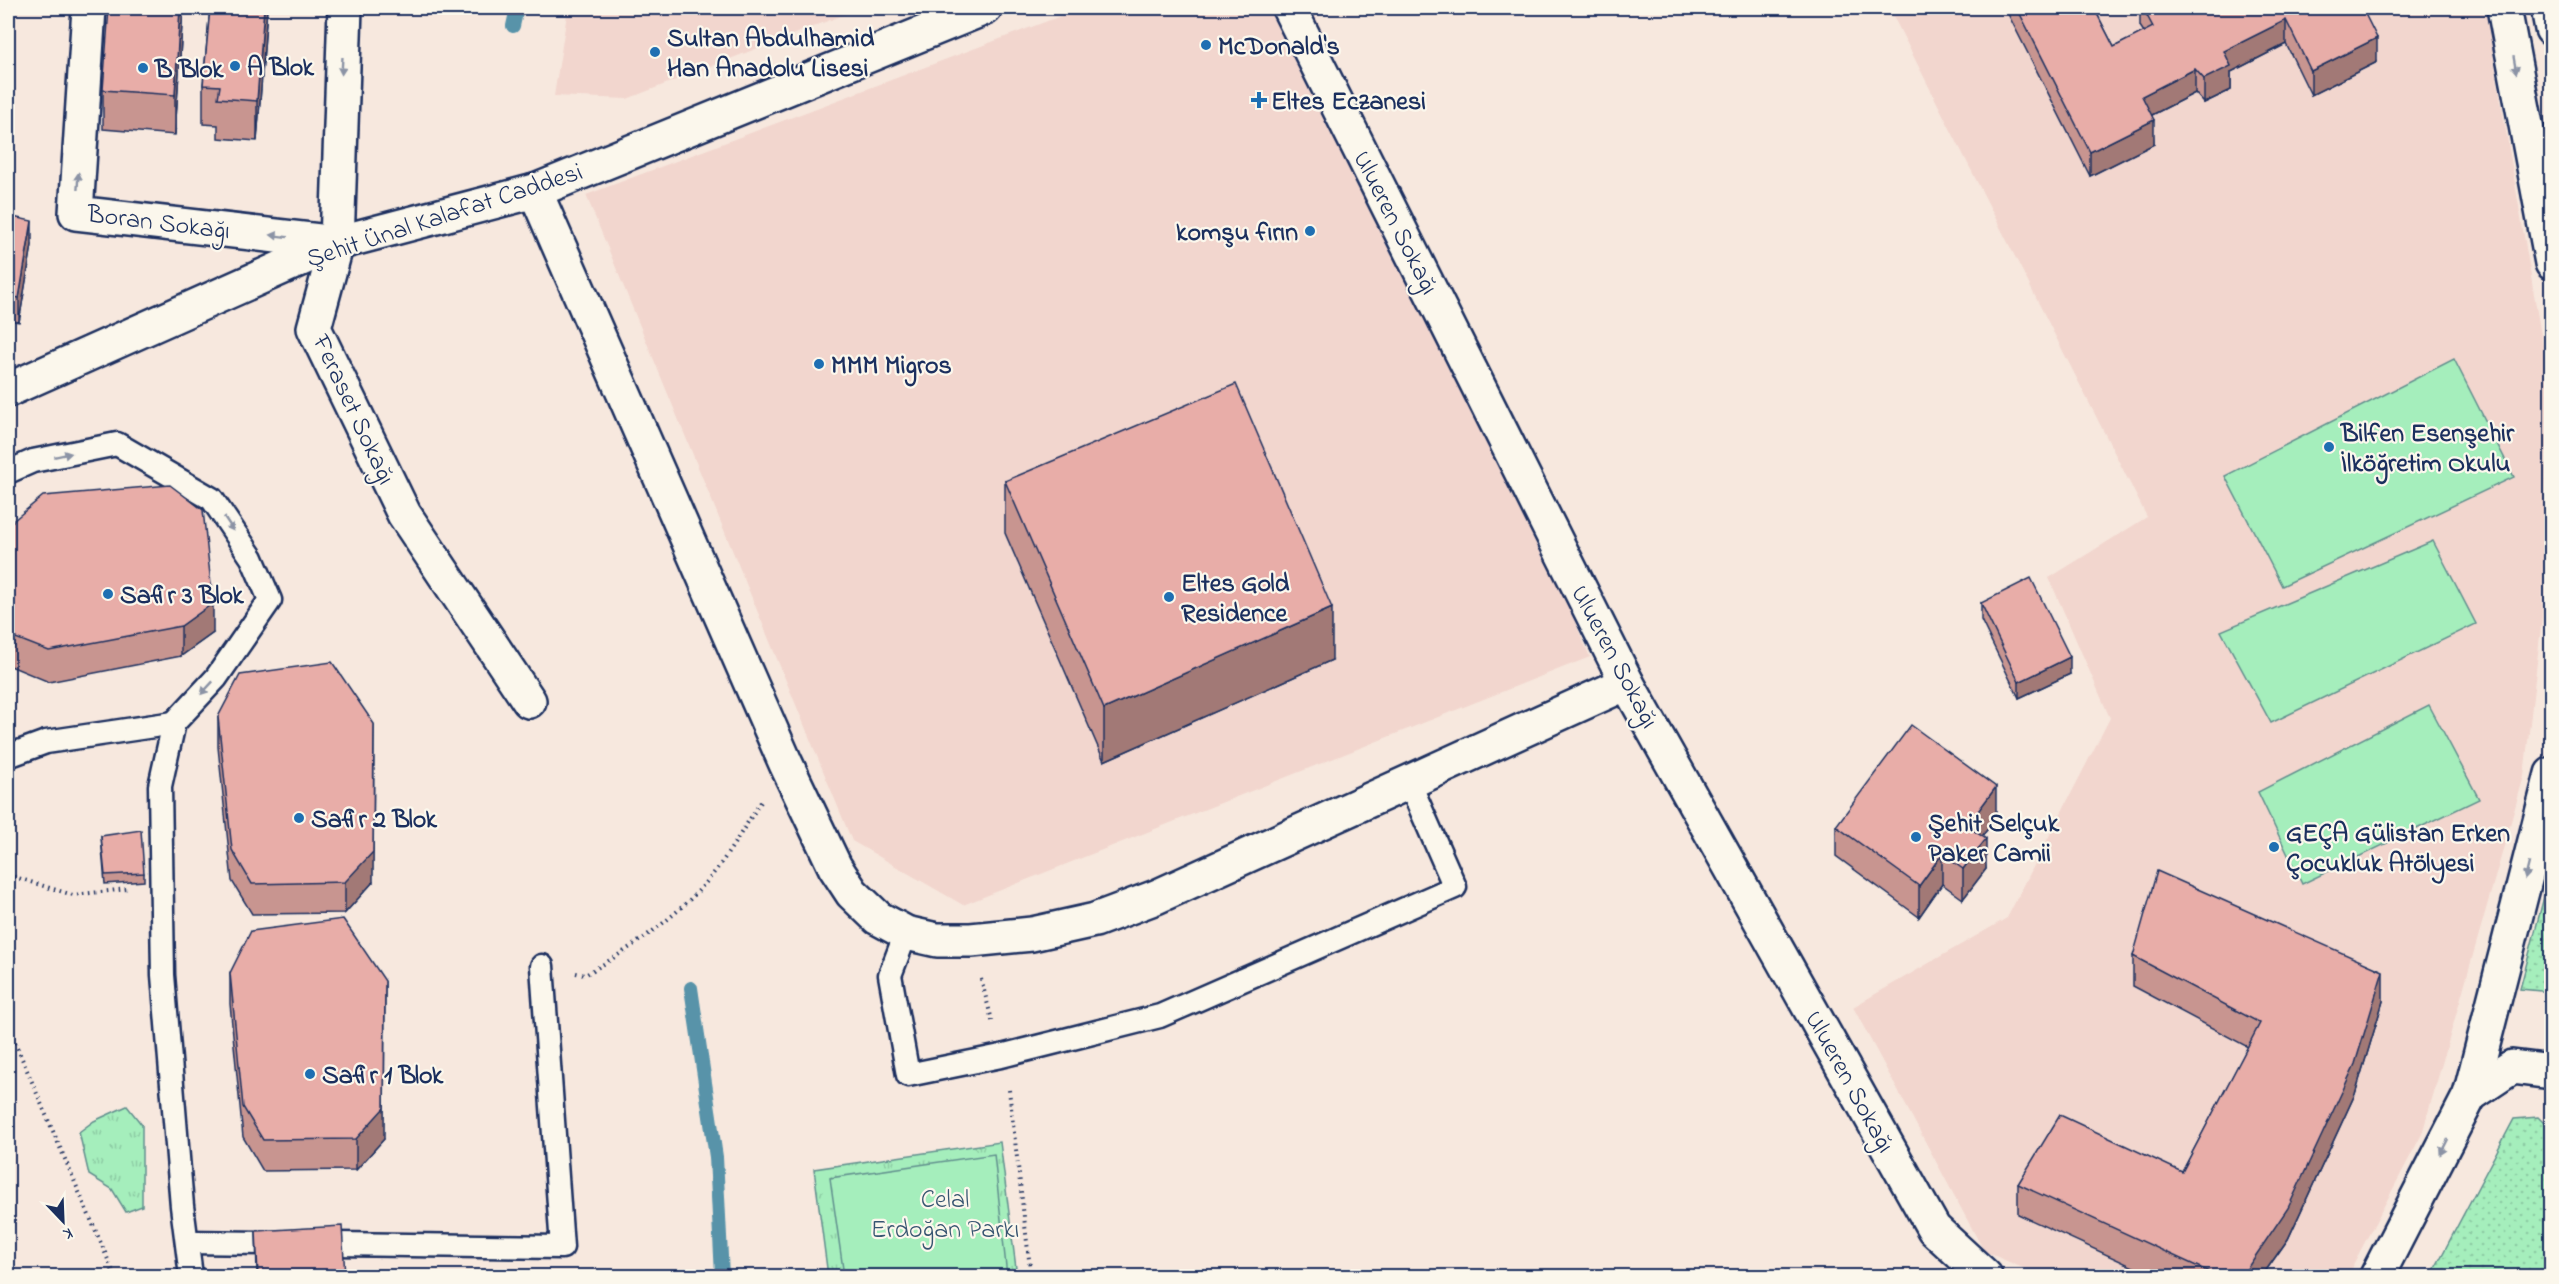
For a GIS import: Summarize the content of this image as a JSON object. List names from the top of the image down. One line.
{"streets":{"street":["Şehit Ünal Kalafat Caddesi","Boran Sokağı","Ulueren Sokağı","Feraset Sokağı"]},"crossings":[["Şehit Ünal Kalafat Caddesi","Boran Sokağı"],["Şehit Ünal Kalafat Caddesi","Feraset Sokağı"],["Boran Sokağı","Feraset Sokağı"]],"parks":["Celal Erdoğan Parkı"],"places":{"other":["McDonald's","Sultan Abdulhamid Han Anadolu Lisesi","A Blok","B Blok","komşu fırın","MMM Migros","Bilfen Esenşehir İlköğretim Okulu","Safir 3 Blok","Eltes Gold Residence","Safir 2 Blok","Şehit Selçuk Paker Camii","GEÇA Gülistan Erken Çocukluk Atölyesi","Safir 1 Blok"],"health":["Eltes Eczanesi"]},"north":"bottom right"}
